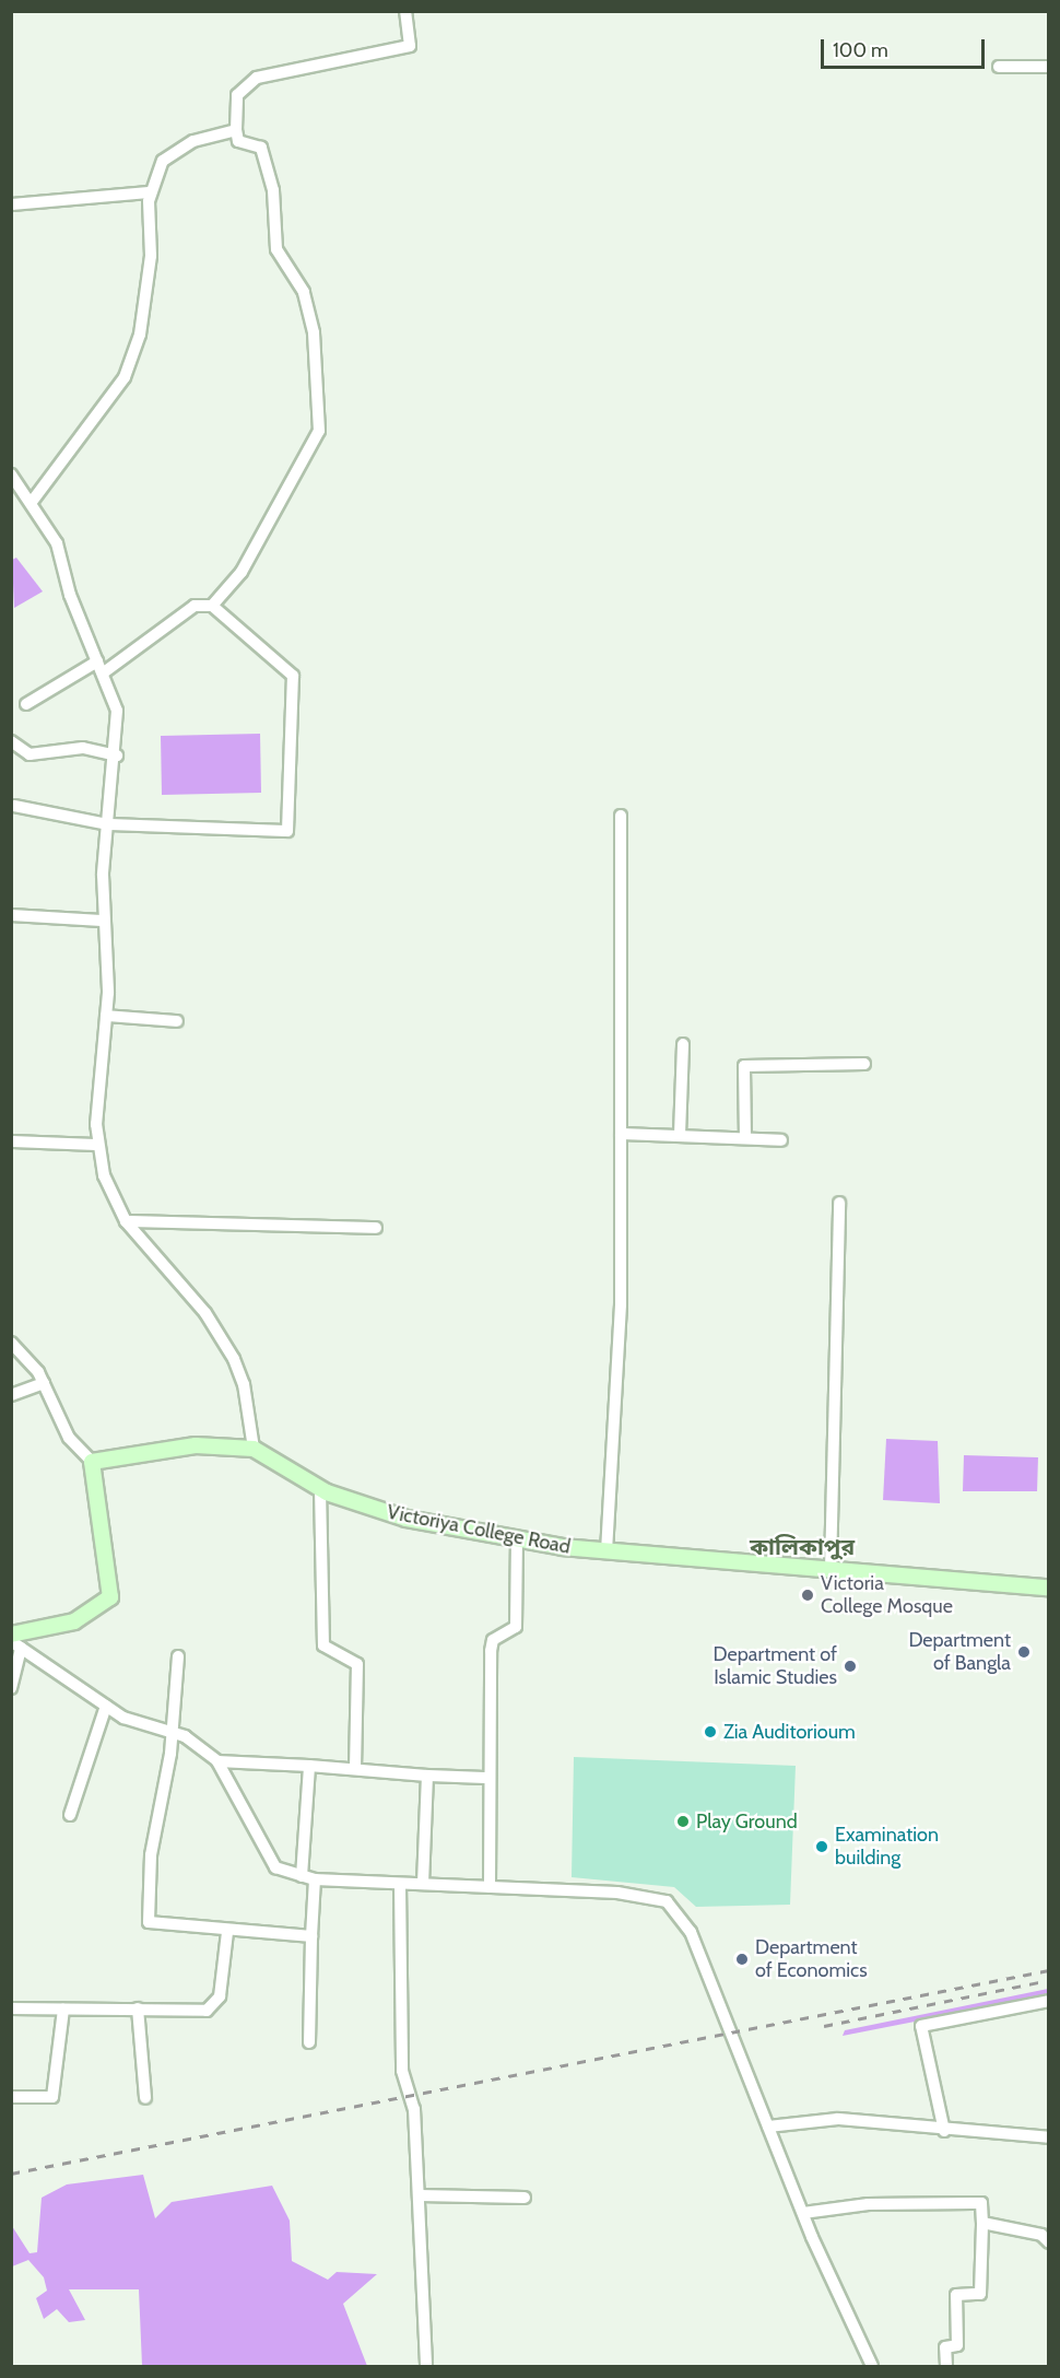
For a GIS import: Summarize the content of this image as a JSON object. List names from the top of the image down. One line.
{"streets":{"street":["Victoriya College Road"]},"districts":["কালিকাপুর"],"places":["Victoria College Mosque","Department of Bangla","Department of Islamic Studies","Zia Auditorioum","Play Ground","Examination building","Department of Economics"],"scale_bar":"100 m"}
